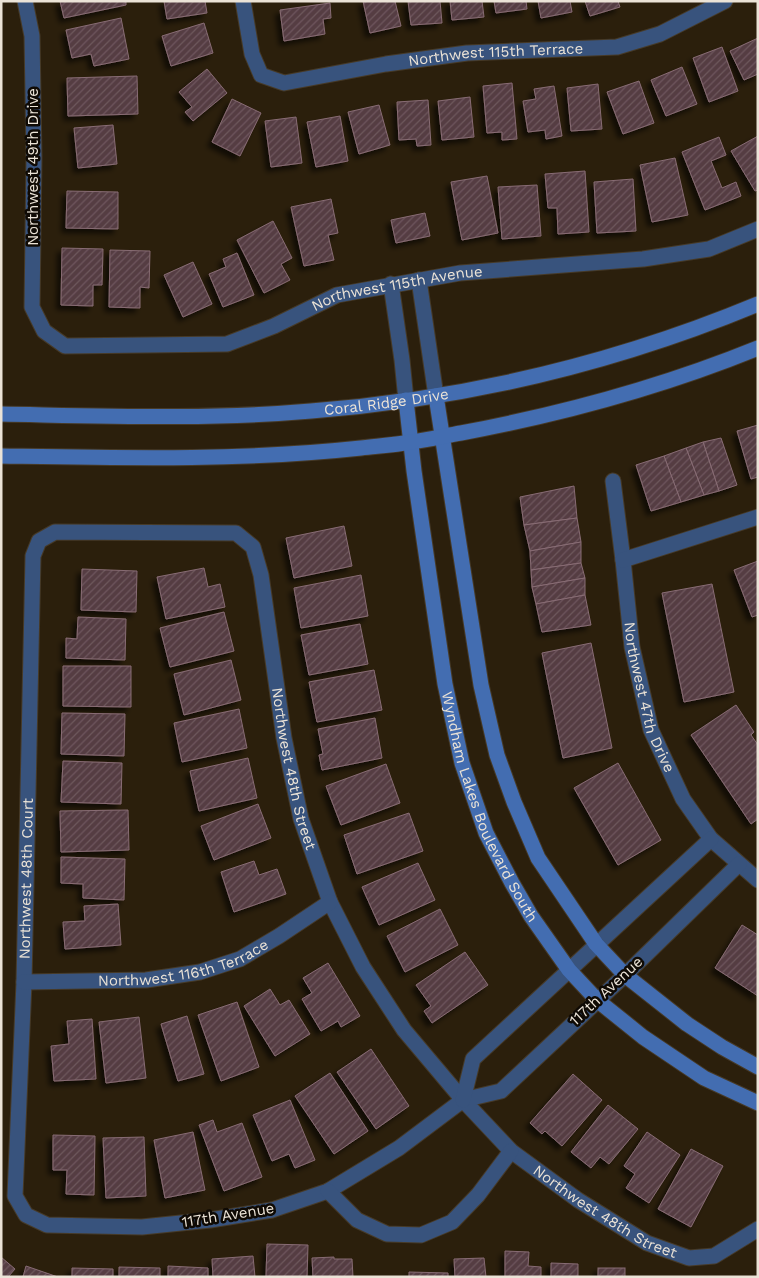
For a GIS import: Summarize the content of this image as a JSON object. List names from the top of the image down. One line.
{"streets":{"street":["Northwest 115th Terrace","Northwest 49th Drive","Northwest 115th Avenue","Coral Ridge Drive","Northwest 47th Drive","Northwest 48th Street","Wyndham Lakes Boulevard South","Northwest 48th Court","Northwest 116th Terrace","117th Avenue"]},"crossings":[["Northwest 49th Drive","Northwest 115th Avenue"],["Coral Ridge Drive","Wyndham Lakes Boulevard South"],["Northwest 47th Drive","117th Avenue"],["Northwest 48th Street","Northwest 48th Court"],["Northwest 48th Street","Northwest 116th Terrace"],["Northwest 48th Street","117th Avenue"],["Wyndham Lakes Boulevard South","117th Avenue"],["Northwest 48th Court","Northwest 116th Terrace"],["Northwest 48th Court","117th Avenue"]]}
